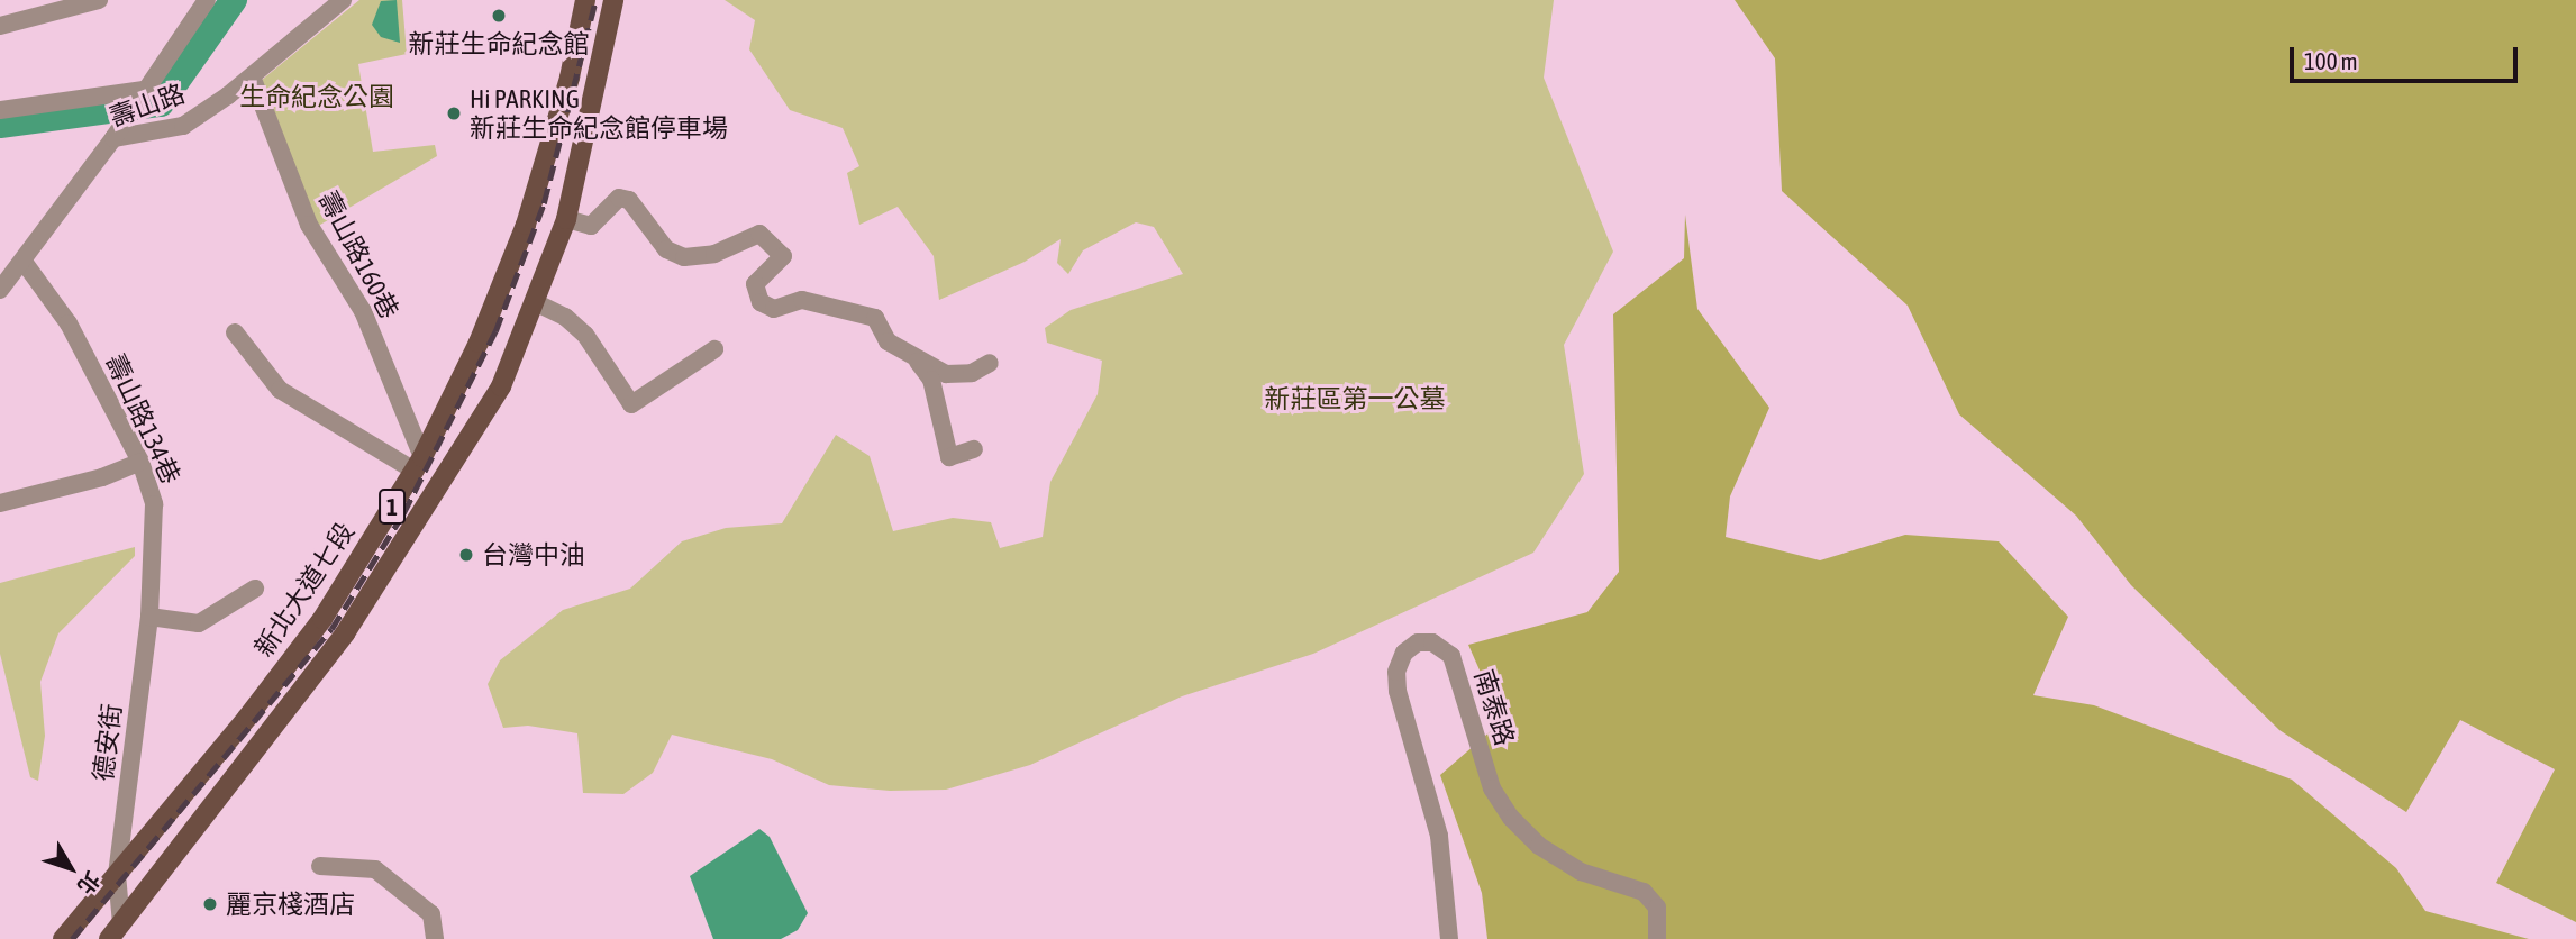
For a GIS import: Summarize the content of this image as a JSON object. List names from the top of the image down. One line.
{"streets":{"main road":["1","新北大道七段"],"street":["壽山路","壽山路160巷","壽山路134巷","南泰路","德安街"]},"crossings":[["壽山路","壽山路160巷"],["壽山路","壽山路134巷"],["壽山路160巷","新北大道七段"],["壽山路134巷","德安街"],["1","德安街"],["新北大道七段","德安街"]],"parks":["生命紀念公園","新莊區第一公墓"],"places":["新莊生命紀念館","Hi PARKING 新莊生命紀念館停車場","台灣中油","麗京棧酒店"],"scale_bar":"100 m","north":"bottom right"}
